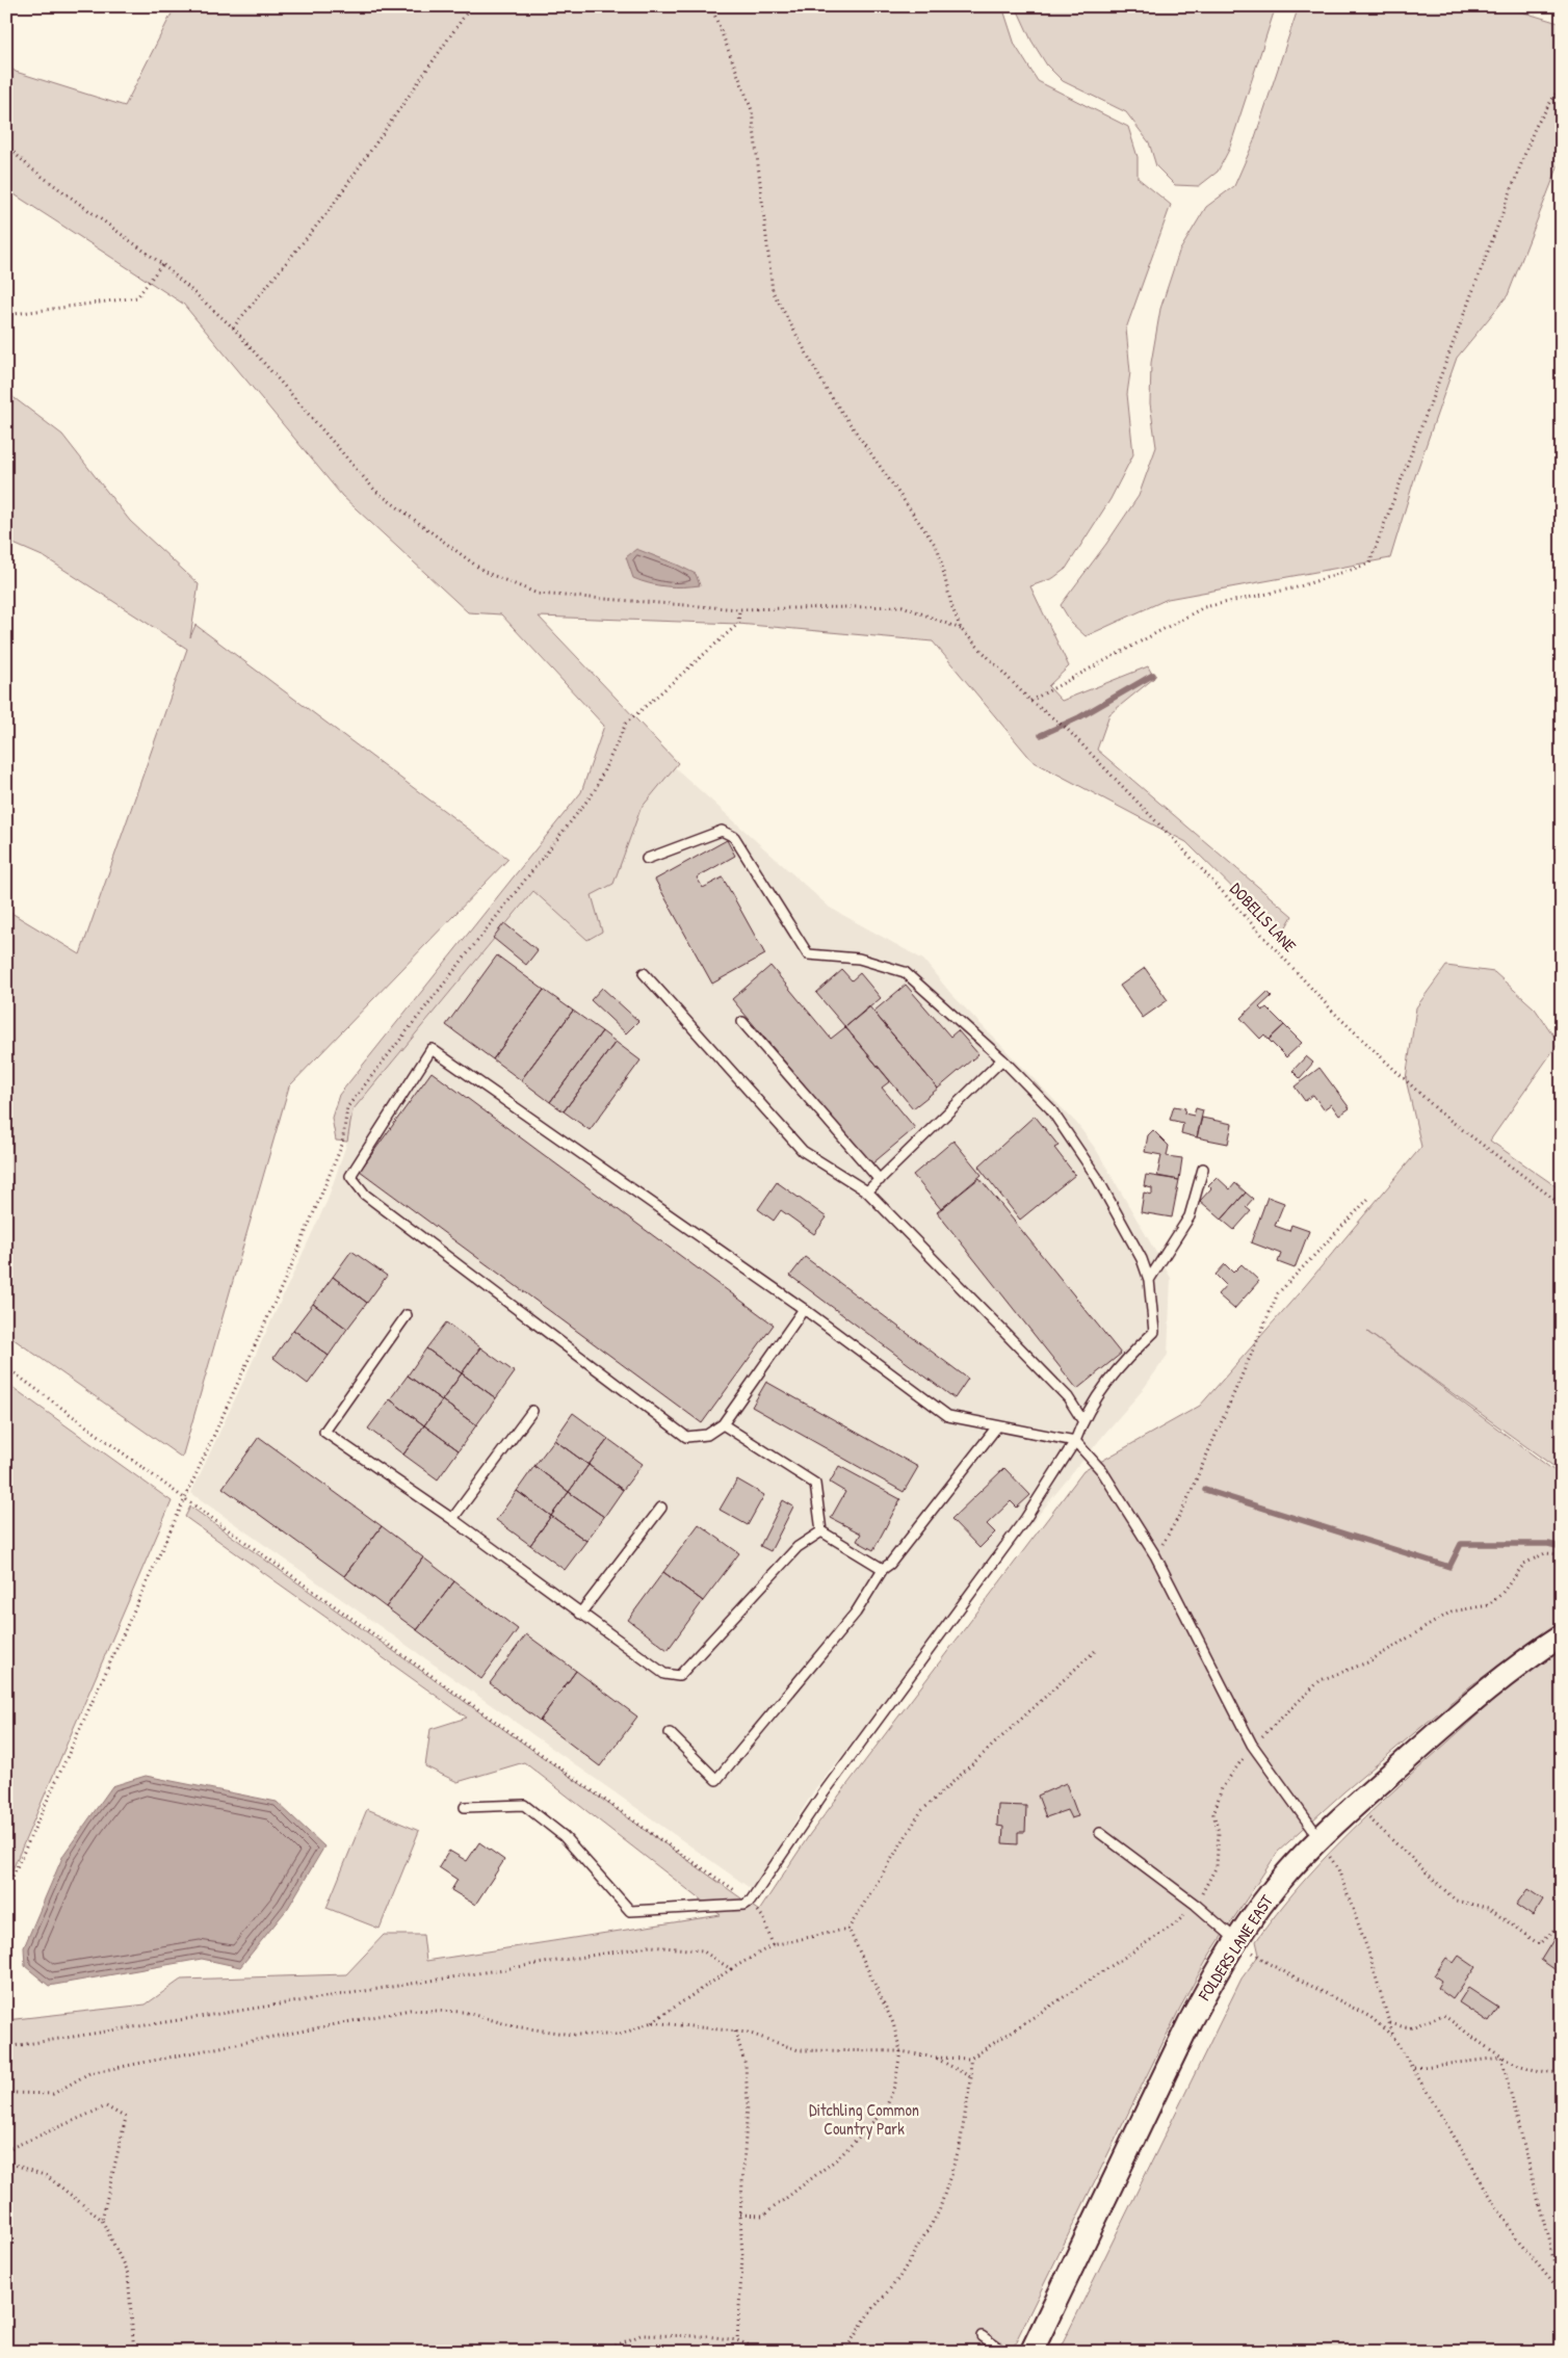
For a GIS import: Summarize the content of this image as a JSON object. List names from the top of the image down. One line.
{"streets":{"street":["FOLDERS LANE EAST"],"path":["DOBELLS LANE"]},"parks":["Ditchling Common Country Park"]}
